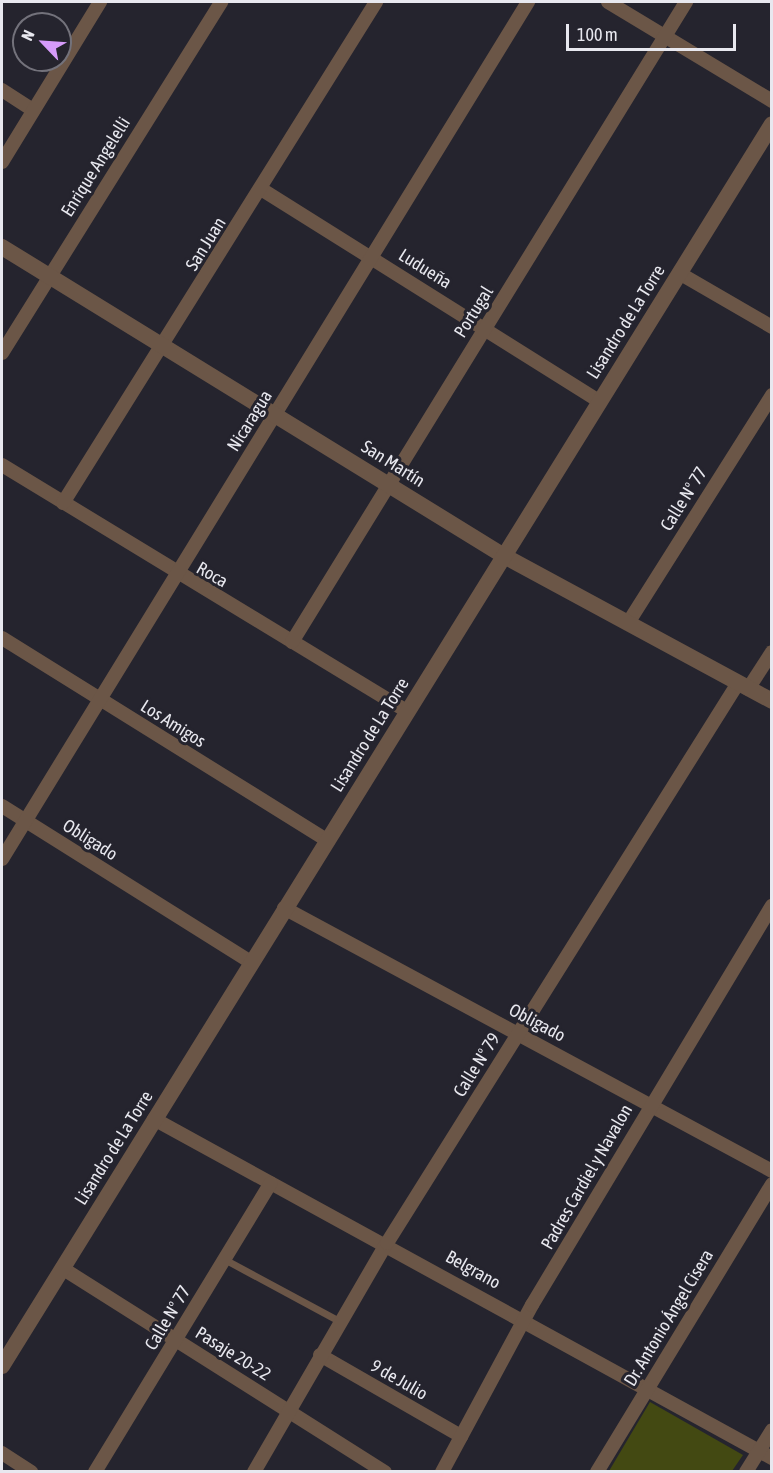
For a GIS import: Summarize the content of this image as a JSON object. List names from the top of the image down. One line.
{"streets":{"street":["Enrique Angelelli","San Juan","Ludueña","Portugal","Lisandro de La Torre","Nicaragua","San Martín","Calle Nº 77","Roca","Los Amigos","Obligado","Calle Nº 79","Padres Cardiel y Navalon","Belgrano","Dr. Antonio Ángel Cisera","Pasaje 20-22","9 de Julio"]},"crossings":[["Enrique Angelelli","San Martín"],["San Juan","Ludueña"],["San Juan","San Martín"],["San Juan","Roca"],["Ludueña","Portugal"],["Ludueña","Lisandro de La Torre"],["Ludueña","Nicaragua"],["Portugal","San Martín"],["Portugal","Roca"],["Lisandro de La Torre","San Martín"],["Lisandro de La Torre","Roca"],["Lisandro de La Torre","Los Amigos"],["Lisandro de La Torre","Obligado"],["Lisandro de La Torre","Belgrano"],["Lisandro de La Torre","Pasaje 20-22"],["Nicaragua","San Martín"],["Nicaragua","Roca"],["Nicaragua","Los Amigos"],["Nicaragua","Obligado"],["San Martín","Calle Nº 77"],["San Martín","Calle Nº 79"],["Calle Nº 77","Belgrano"],["Calle Nº 77","Pasaje 20-22"],["Obligado","Calle Nº 79"],["Obligado","Padres Cardiel y Navalon"],["Calle Nº 79","Belgrano"],["Calle Nº 79","Pasaje 20-22"],["Calle Nº 79","9 de Julio"],["Padres Cardiel y Navalon","Belgrano"],["Padres Cardiel y Navalon","9 de Julio"],["Belgrano","Dr. Antonio Ángel Cisera"]],"scale_bar":"100 m","north":"top left"}
